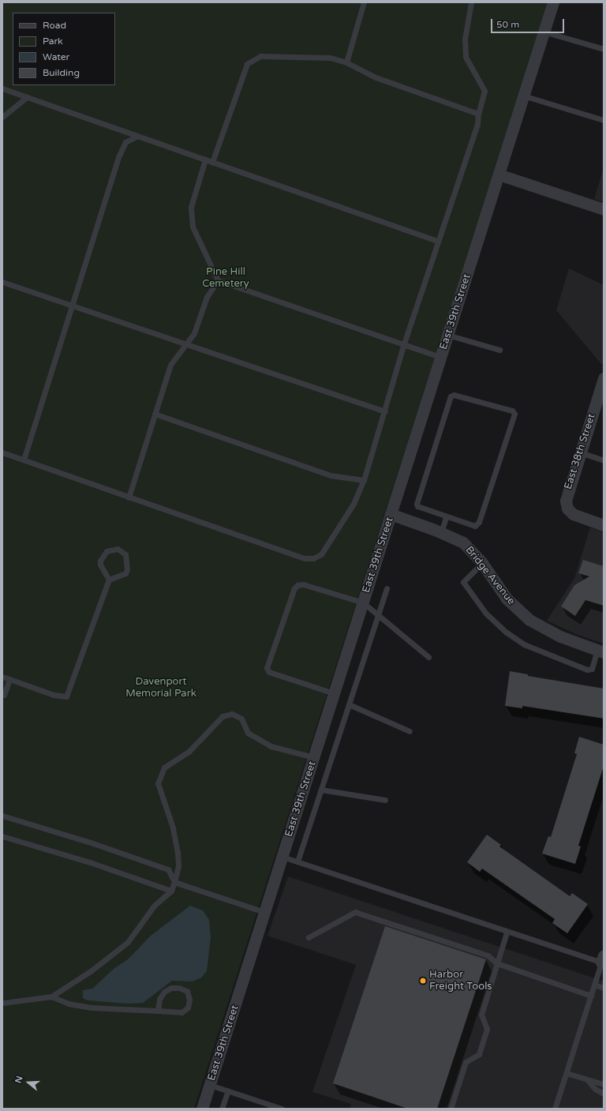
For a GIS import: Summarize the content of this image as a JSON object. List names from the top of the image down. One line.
{"streets":{"street":["East 39th Street","East 38th Street","Bridge Avenue"]},"crossings":[["East 39th Street","Bridge Avenue"]],"parks":["Pine Hill Cemetery","Davenport Memorial Park"],"places":["Harbor Freight Tools"],"legend":["Road","Park","Water","Building"],"scale_bar":"50 m","north":"left"}
